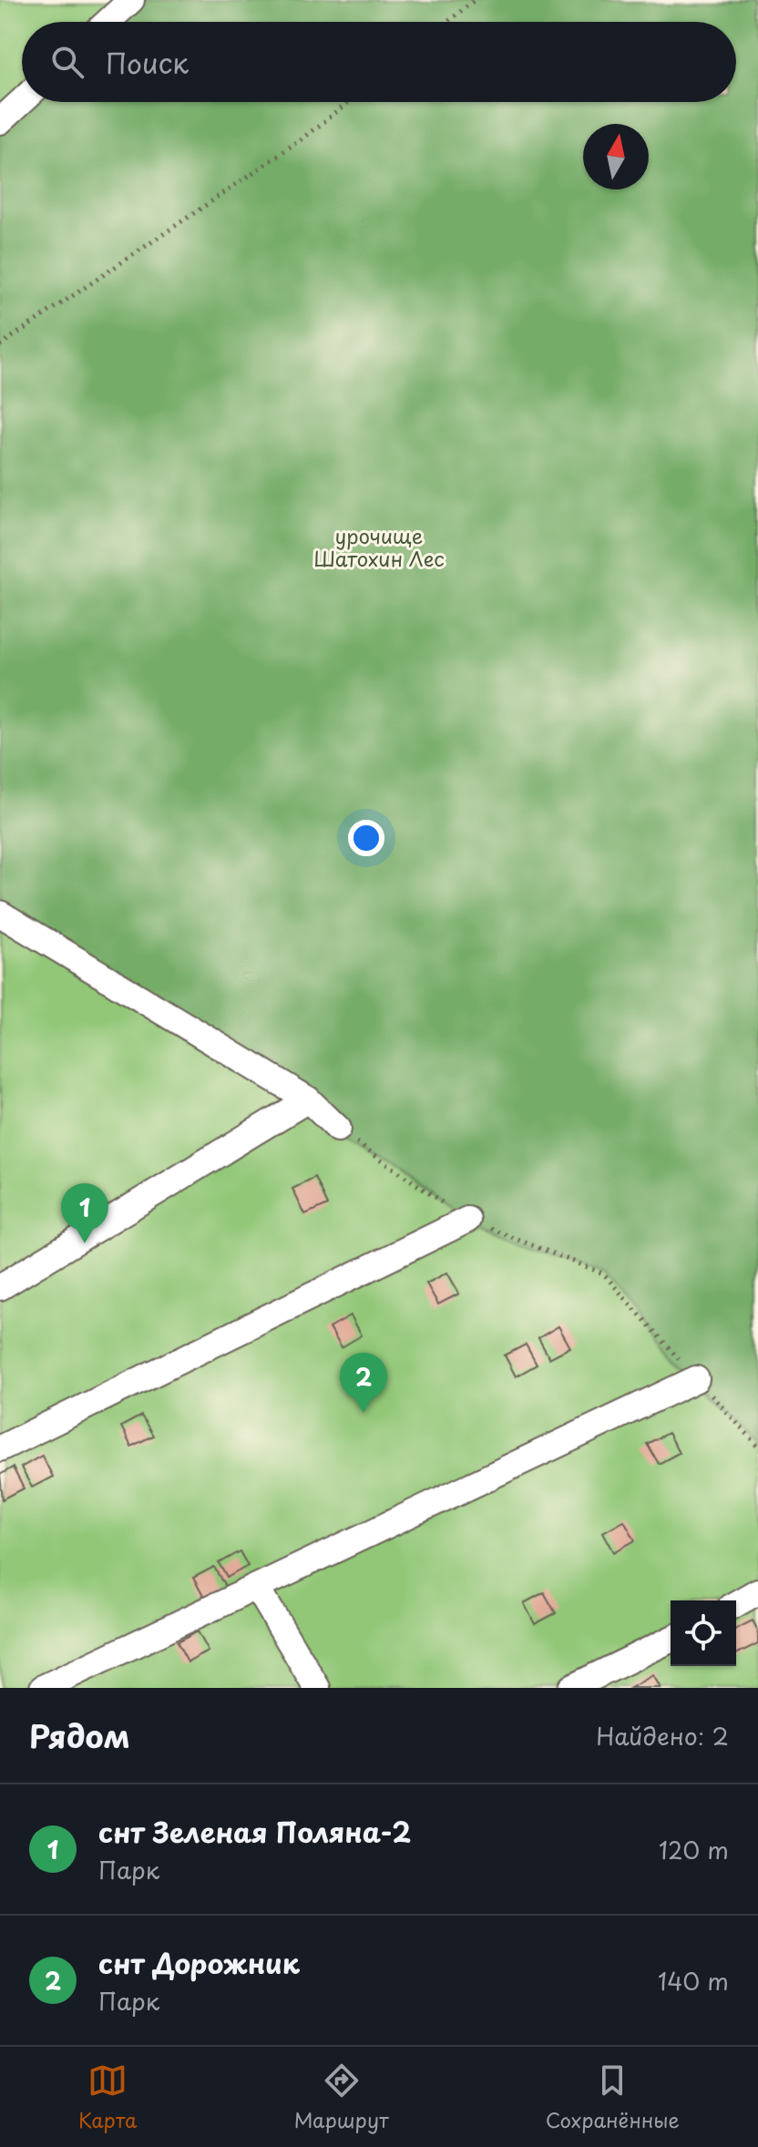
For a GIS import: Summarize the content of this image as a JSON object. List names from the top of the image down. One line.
{"parks":["урочище Шатохин Лес"],"north":"top","page":{"search":"Поиск","pins":["1","2"],"heading":["Рядом","Найдено: 2"],"list":[{"mark":"1","name":"снт Зеленая Поляна-2","note":"Парк","value":"120 m"},{"mark":"2","name":"снт Дорожник","note":"Парк","value":"140 m"}],"nav":["Карта","Маршрут","Сохранённые"]}}
